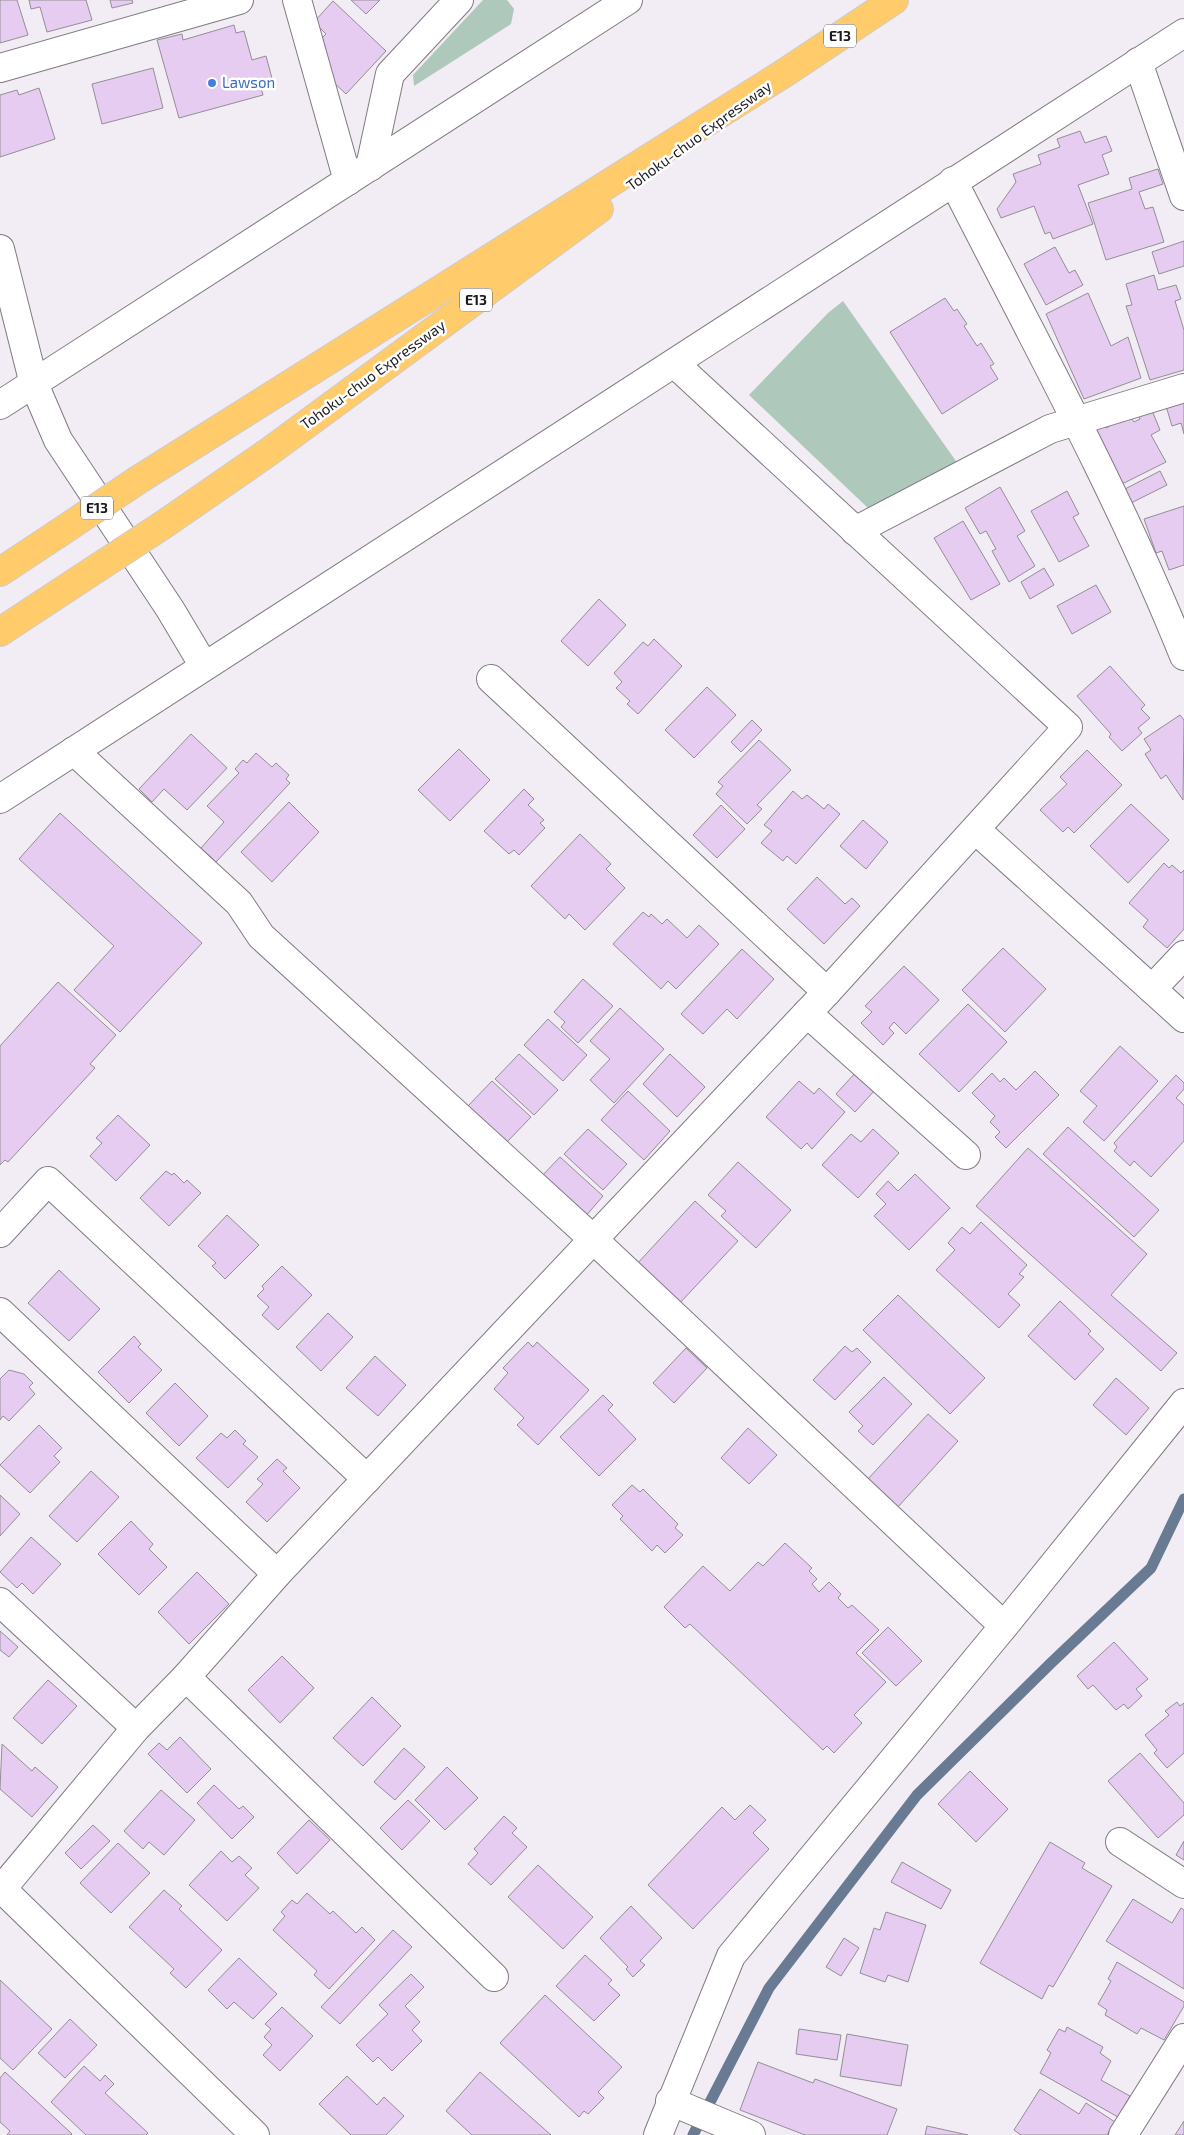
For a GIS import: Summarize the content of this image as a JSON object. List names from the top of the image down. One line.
{"streets":{"highway":["E13","Tohoku-chuo Expressway"]},"places":["Lawson"]}
